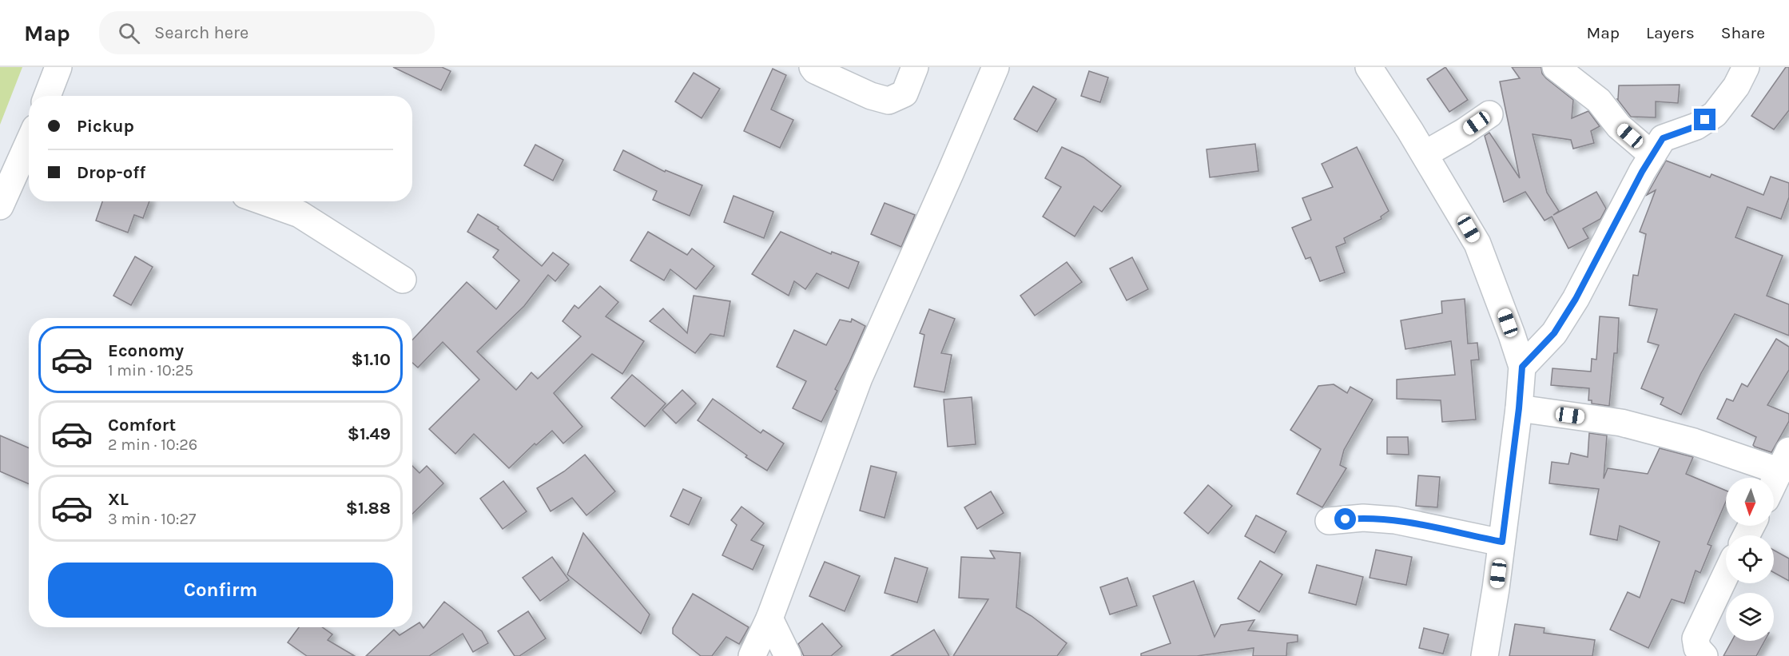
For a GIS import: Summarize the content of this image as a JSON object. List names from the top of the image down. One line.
{"north":"bottom","page":{"header":"Map","search":"Search here","nav":["Map","Layers","Share"],"banner":["Pickup","Drop-off"],"list":[{"name":"Economy","note":"1 min · 10:25","value":"$1.10"},{"name":"Comfort","note":"2 min · 10:26","value":"$1.49"},{"name":"XL","note":"3 min · 10:27","value":"$1.88"}],"buttons":"Confirm"}}
